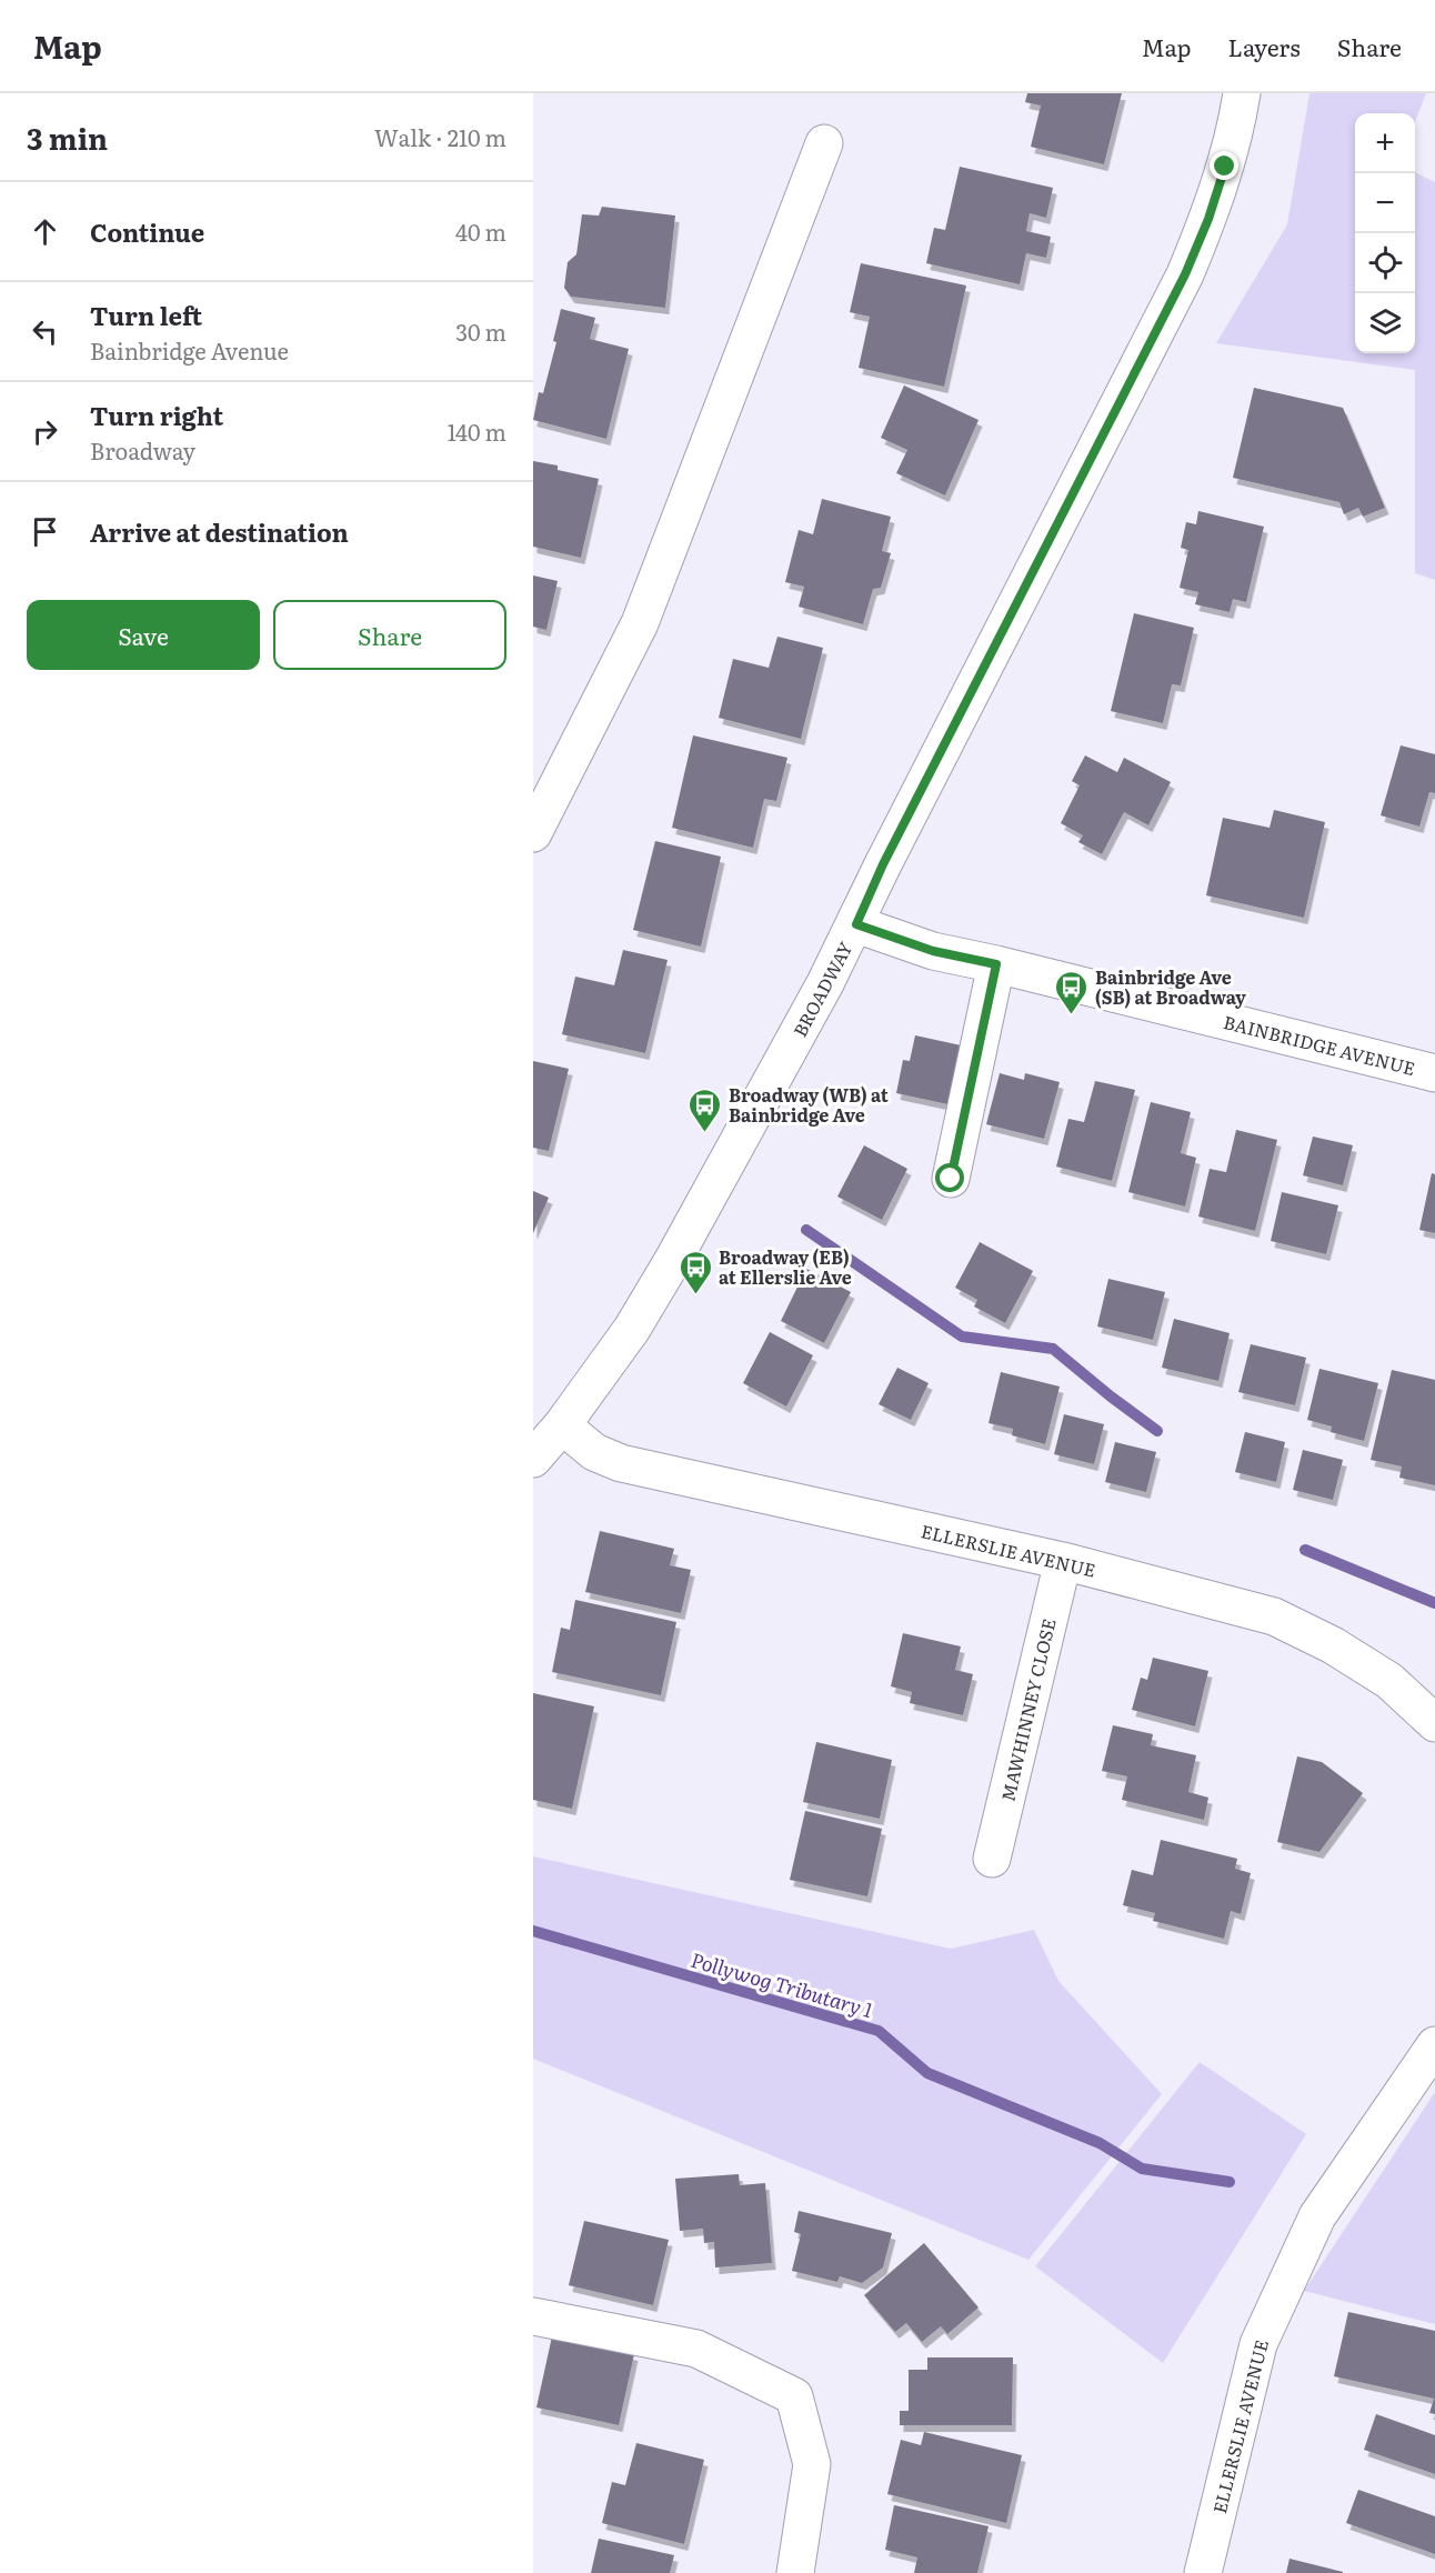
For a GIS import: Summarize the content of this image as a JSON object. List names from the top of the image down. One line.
{"streets":{"street":["BROADWAY","BAINBRIDGE AVENUE","ELLERSLIE AVENUE","MAWHINNEY CLOSE"]},"crossings":[["BROADWAY","BAINBRIDGE AVENUE"],["BROADWAY","ELLERSLIE AVENUE"],["ELLERSLIE AVENUE","MAWHINNEY CLOSE"]],"water":["Pollywog Tributary 1"],"places":{"bus stop":["Bainbridge Ave (SB) at Broadway","Broadway (WB) at Bainbridge Ave","Broadway (EB) at Ellerslie Ave"]},"page":{"header":"Map","nav":["Map","Layers","Share"],"heading":["3 min","Walk · 210 m"],"map_buttons":["+","−"],"list":[["Continue","40 m"],["Turn left","Bainbridge Avenue","30 m"],["Turn right","Broadway","140 m"],"Arrive at destination"],"buttons":["Save","Share"]}}
